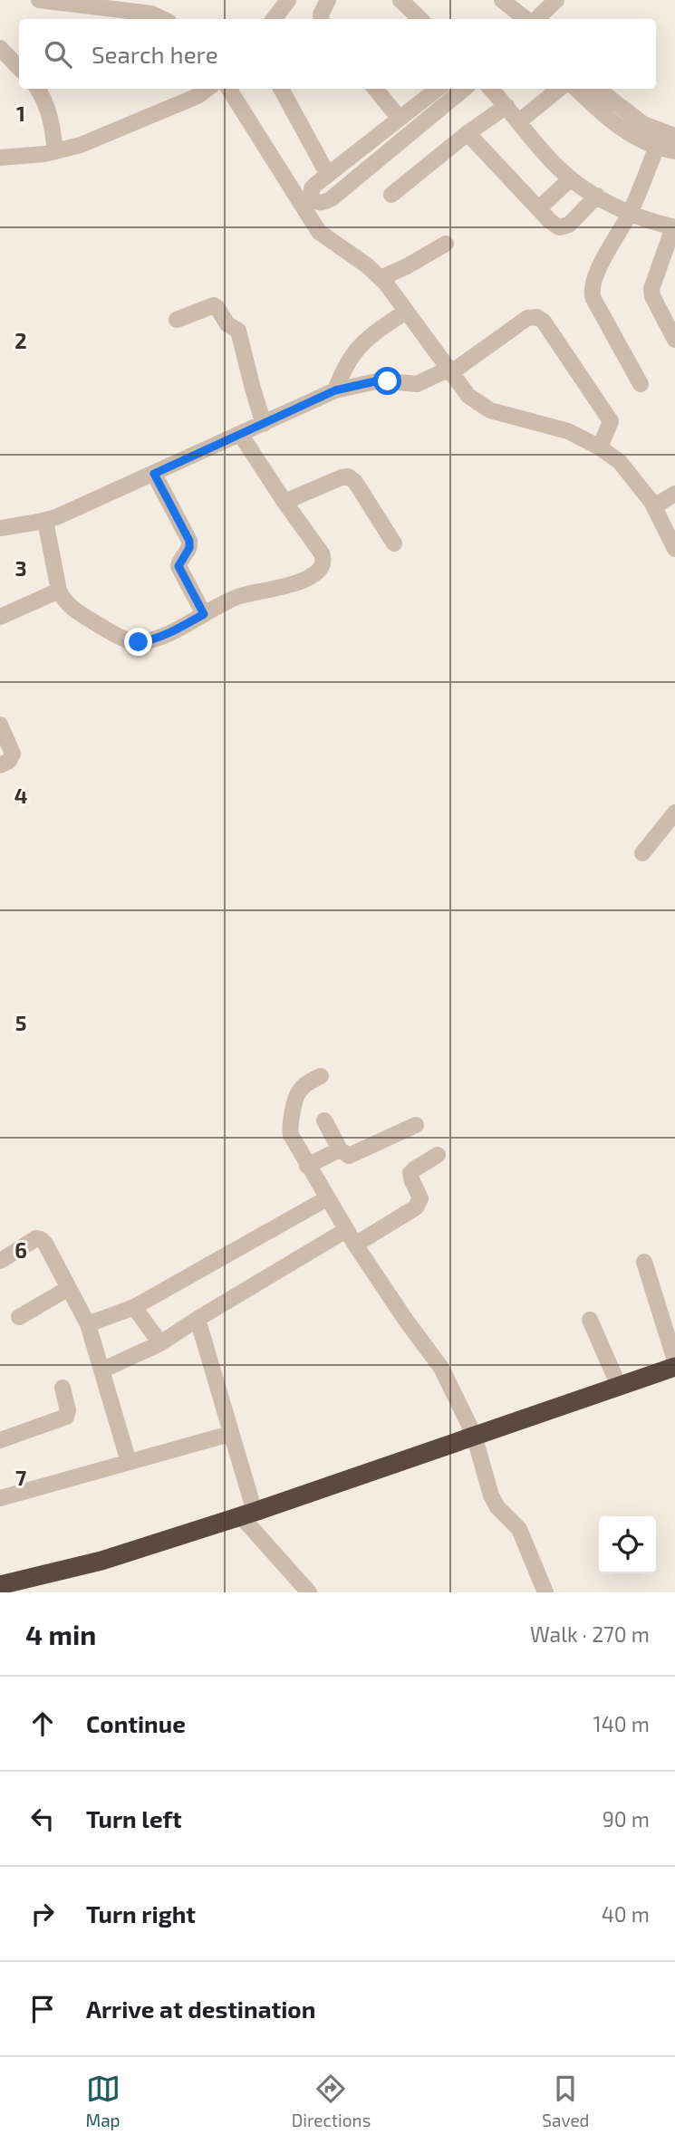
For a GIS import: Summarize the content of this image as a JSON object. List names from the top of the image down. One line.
{"page":{"search":"Search here","heading":["4 min","Walk · 270 m"],"list":[["Continue","140 m"],["Turn left","90 m"],["Turn right","40 m"],"Arrive at destination"],"nav":["Map","Directions","Saved"]},"grid":{"rows":["1","2","3","4","5","6","7"]}}
